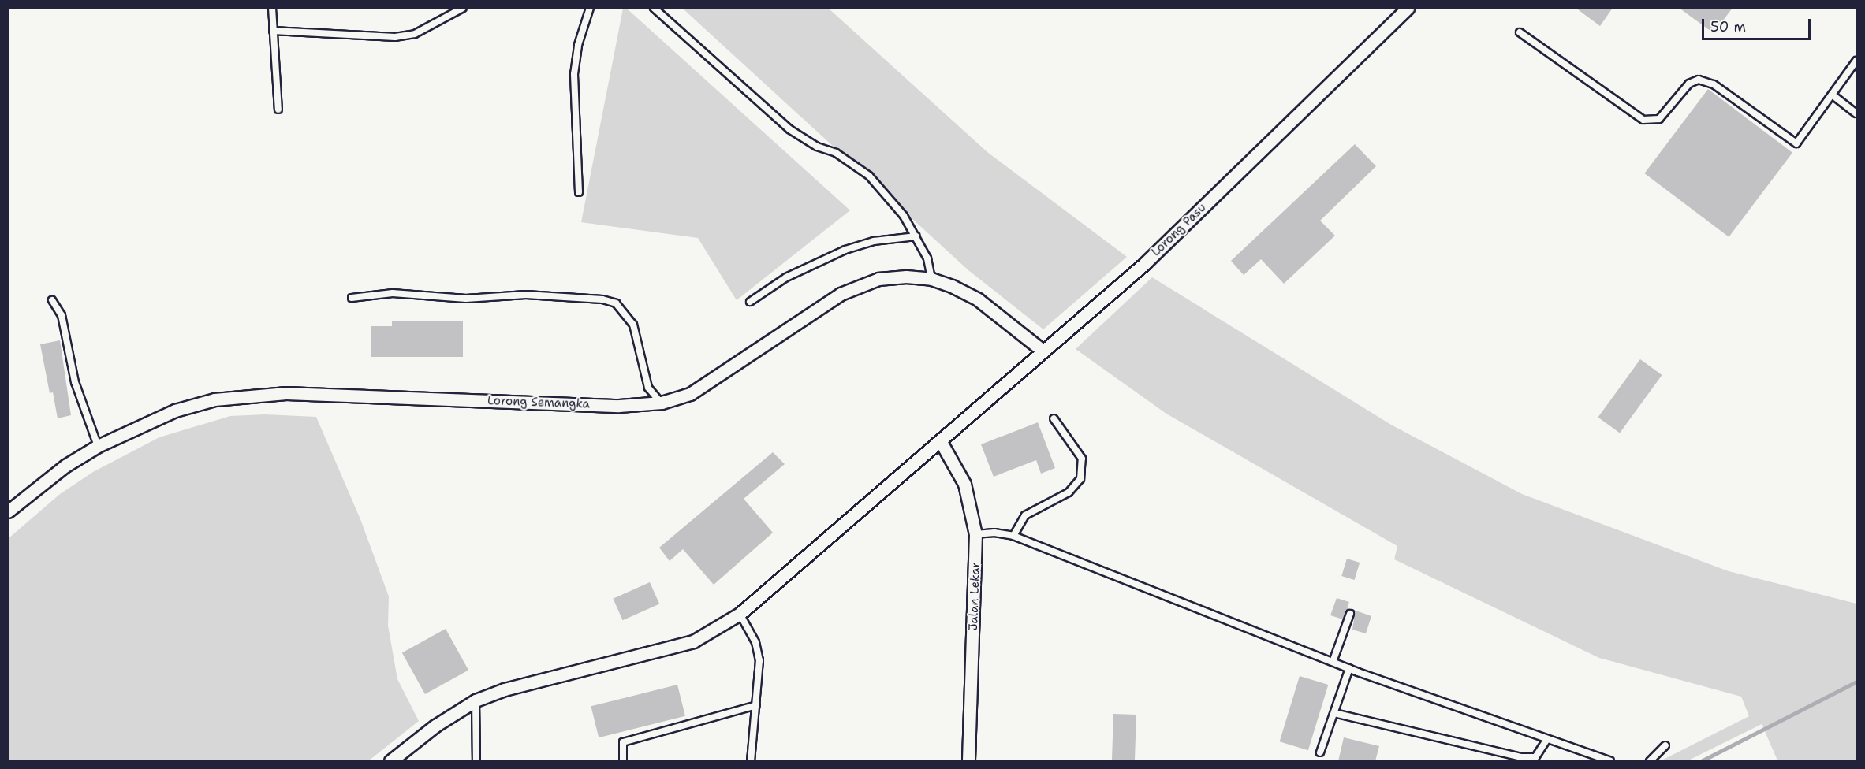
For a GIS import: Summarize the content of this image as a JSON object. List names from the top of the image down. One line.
{"streets":{"street":["Lorong Pasu","Lorong Semangka","Jalan Lekar"]},"crossings":[["Lorong Pasu","Lorong Semangka"],["Lorong Pasu","Jalan Lekar"]],"scale_bar":"50 m"}
